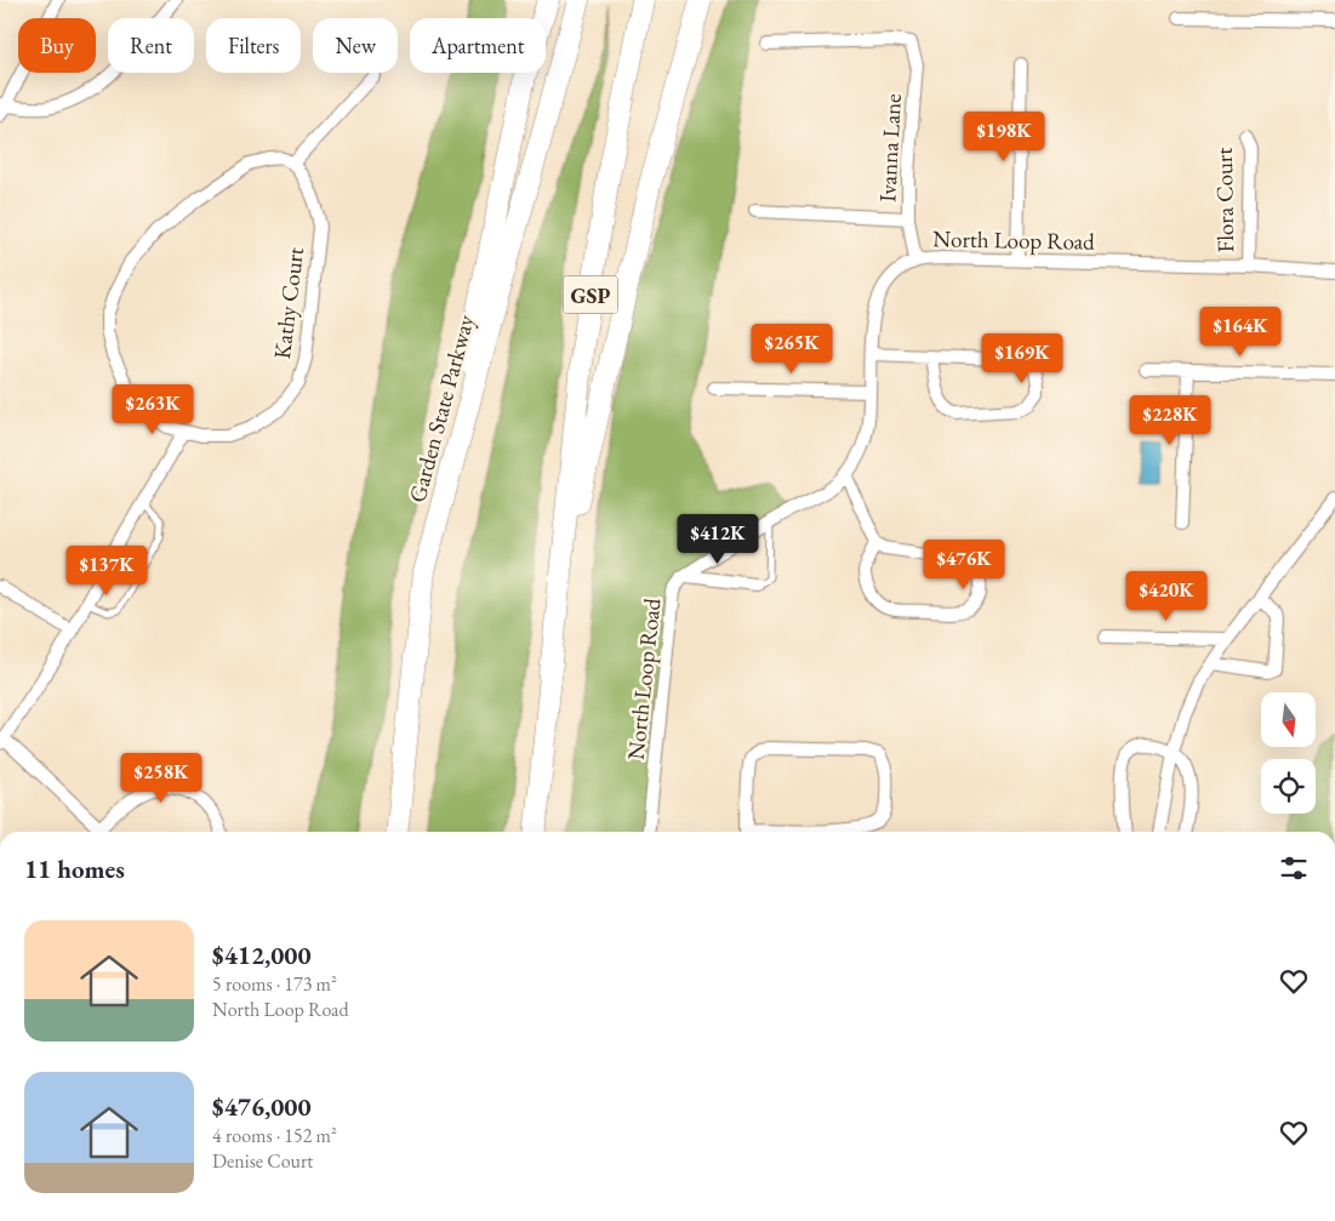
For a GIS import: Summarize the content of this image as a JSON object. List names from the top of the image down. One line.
{"streets":{"highway":["GSP","Garden State Parkway"],"street":["Ivanna Lane","Flora Court","North Loop Road","Kathy Court"]},"crossings":[["Ivanna Lane","North Loop Road"],["Flora Court","North Loop Road"]],"north":"bottom","page":{"chip":["Buy","Rent","Filters","New","Apartment"],"price":["$198K","$164K","$265K","$169K","$263K","$228K","$412K","$476K","$137K","$420K","$258K"],"heading":"11 homes","list":[{"name":"$412,000","note":"5 rooms · 173 m² · North Loop Road"},{"name":"$476,000","note":"4 rooms · 152 m² · Denise Court"}]}}
